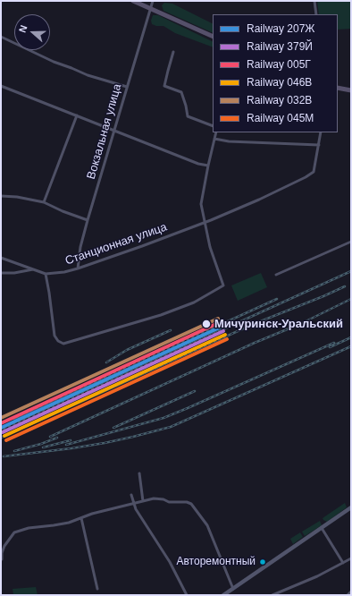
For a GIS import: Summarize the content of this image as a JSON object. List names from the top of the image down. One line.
{"streets":{"street":["Вокзальная улица","Станционная улица"]},"crossings":[["Вокзальная улица","Станционная улица"]],"places":["Мичуринск-Уральский","Авторемонтный"],"lines":["rail line 032В","rail line 005Г","rail line 207Ж","rail line 379Й","rail line 046В","rail line 045М"],"legend":["Railway 207Ж","Railway 379Й","Railway 005Г","Railway 046В","Railway 032В","Railway 045М"],"north":"left"}
